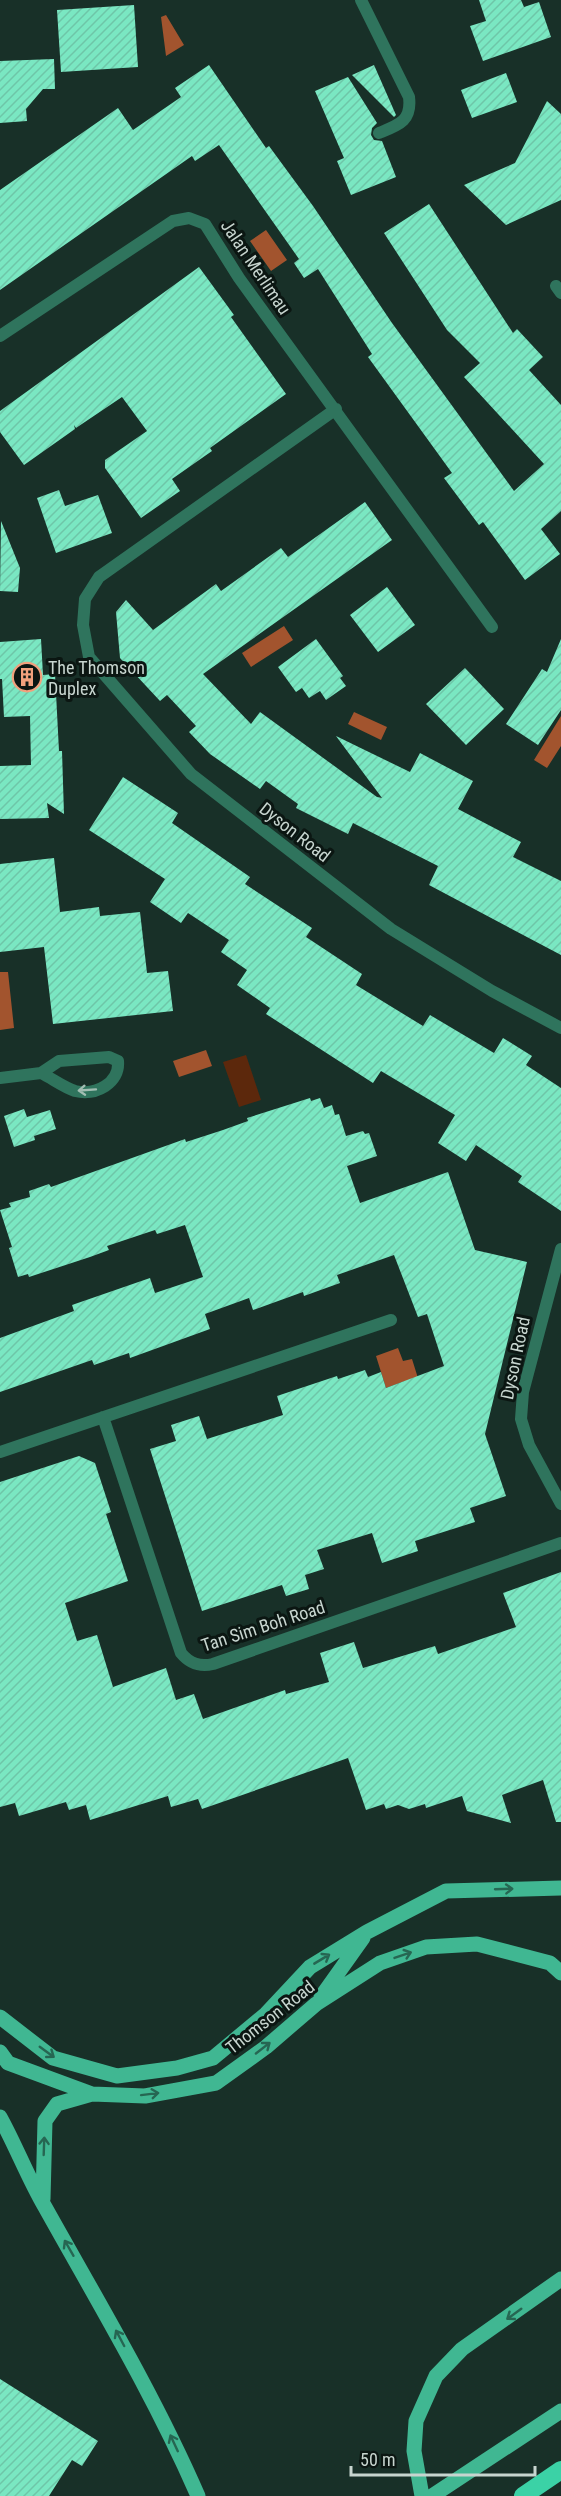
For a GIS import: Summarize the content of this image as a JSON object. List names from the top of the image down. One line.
{"streets":{"main road":["Thomson Road"],"street":["Jalan Merlimau","Dyson Road","Tan Sim Boh Road"]},"crossings":[["Jalan Merlimau","Dyson Road"]],"places":{"building":["The Thomson Duplex"]},"scale_bar":"50 m"}
